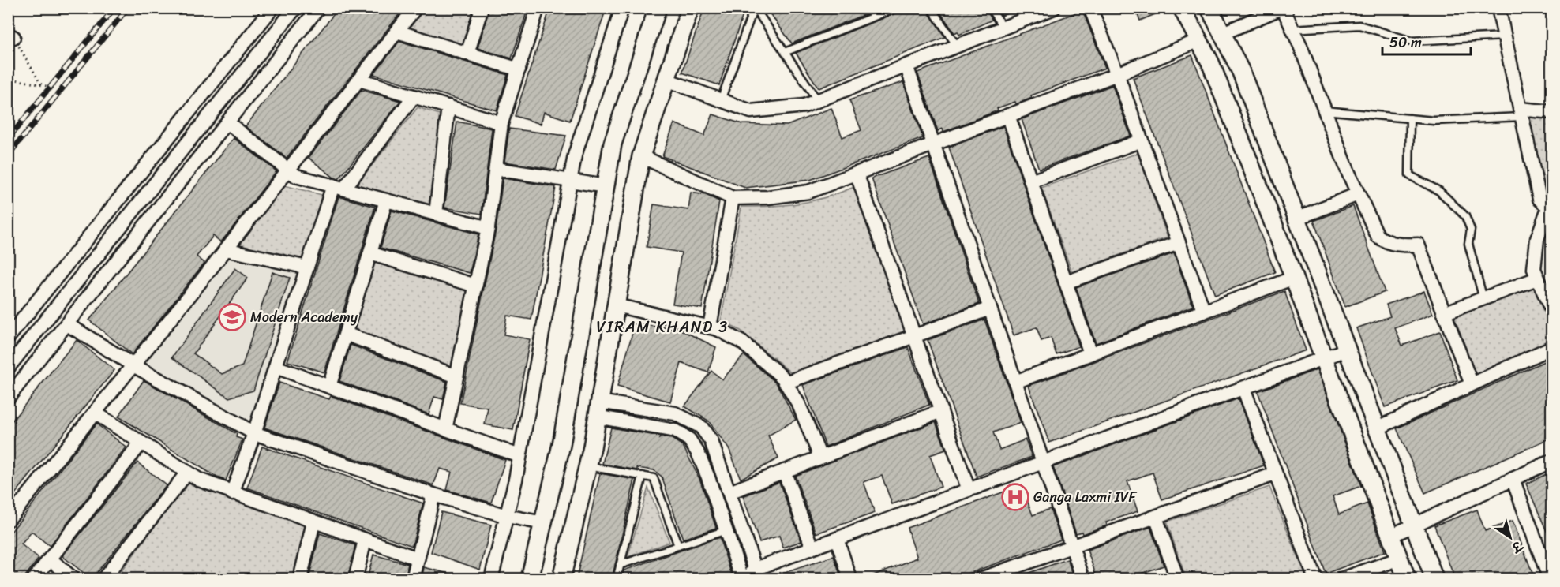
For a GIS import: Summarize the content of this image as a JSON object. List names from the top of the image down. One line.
{"districts":["VIRAM KHAND 3"],"places":{"school or university":["Modern Academy"],"hospital":["Ganga Laxmi IVF"]},"scale_bar":"50 m","north":"bottom right"}
